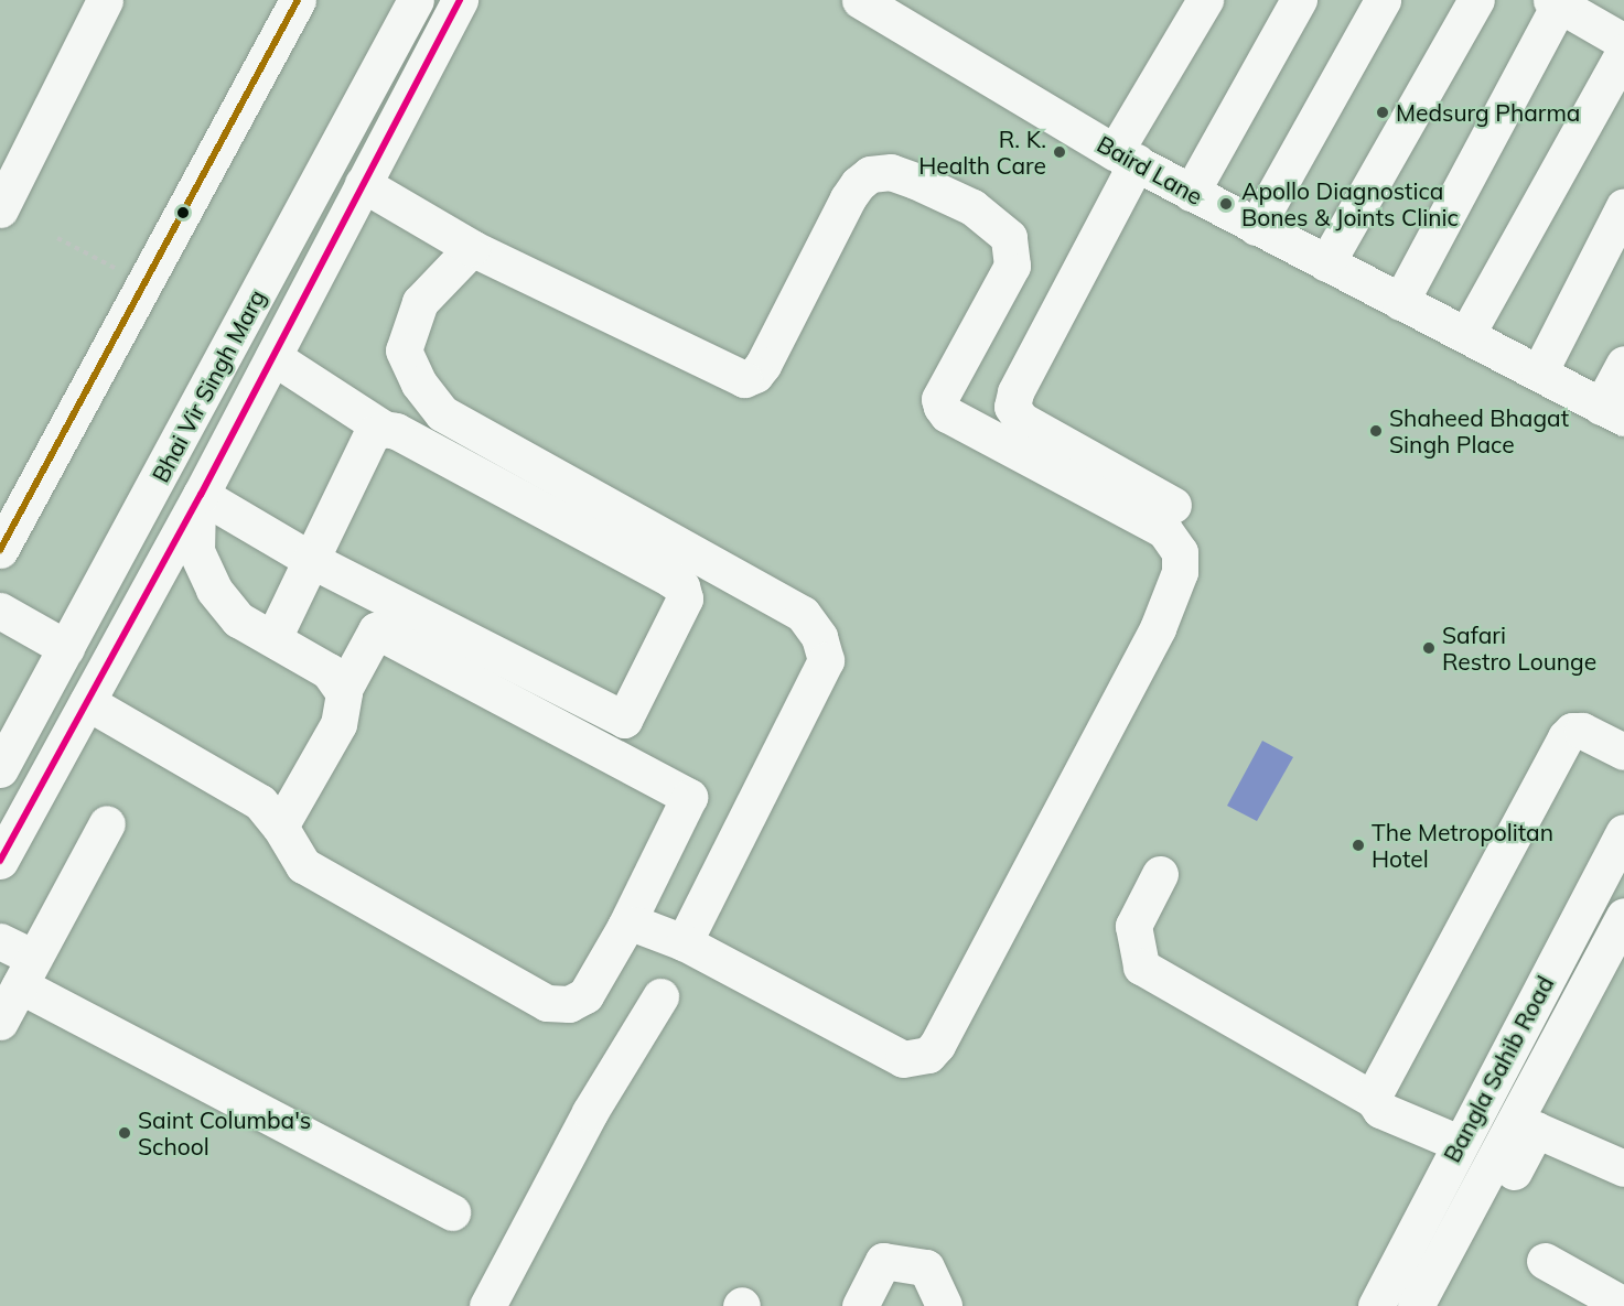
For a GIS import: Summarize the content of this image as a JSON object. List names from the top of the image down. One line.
{"streets":{"street":["Baird Lane","Bhai Vir Singh Marg","Bangla Sahib Road"]},"places":["Medsurg Pharma","R. K. Health Care","Apollo Diagnostica Bones & Joints Clinic","Shaheed Bhagat Singh Place","Safari Restro Lounge","The Metropolitan Hotel","Saint Columba's School"]}
